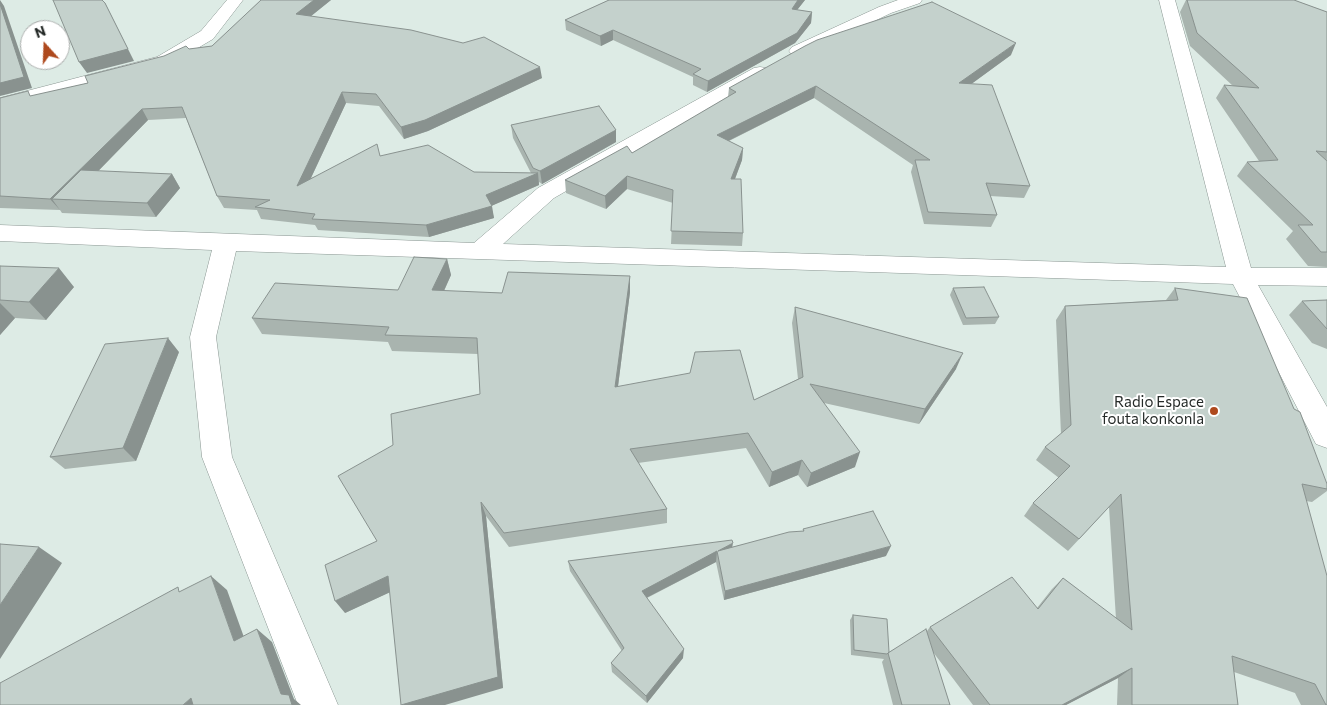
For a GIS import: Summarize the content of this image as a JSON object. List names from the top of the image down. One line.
{"places":["Radio Espace fouta konkonla"],"north":"top"}
